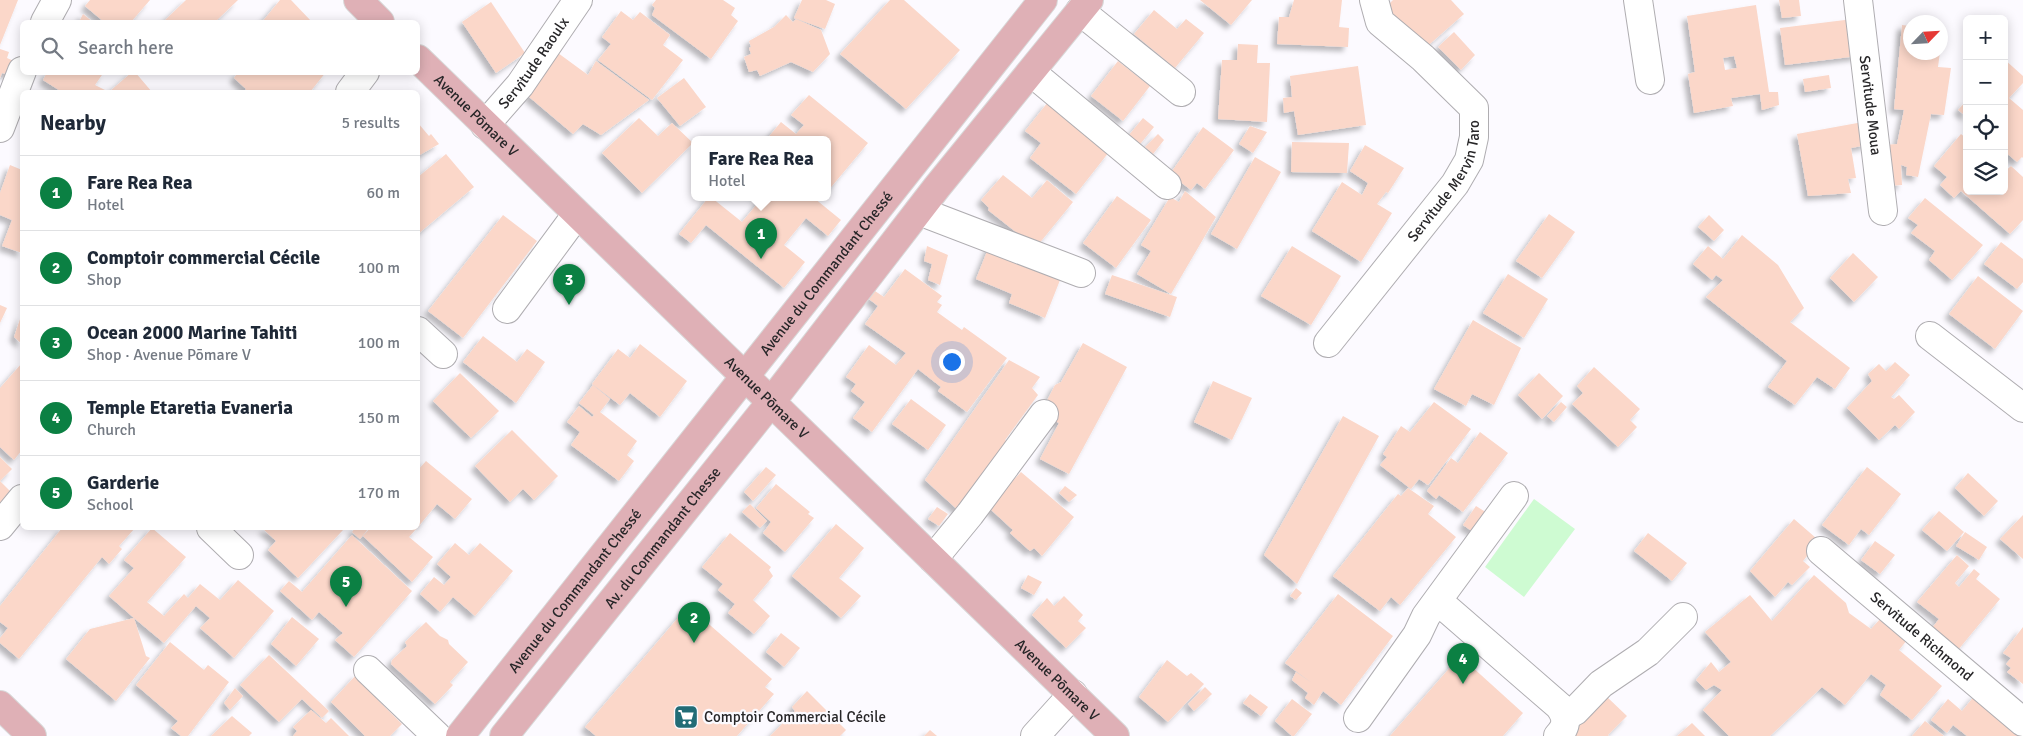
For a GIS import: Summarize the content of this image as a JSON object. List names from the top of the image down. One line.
{"streets":{"main road":["Avenue Pōmare V","Avenue du Commandant Chessé","Av. du Commandant Chesse"],"street":["Servitude Raoulx","Servitude Moua","Servitude Mervin Taro","Servitude Richmond"]},"crossings":[["Servitude Raoulx","Avenue Pōmare V"],["Avenue Pōmare V","Avenue du Commandant Chessé"],["Avenue Pōmare V","Av. du Commandant Chesse"]],"places":{"supermarket":["Comptoir Commercial Cécile"]},"north":"top right","page":{"map_buttons":["+","−"],"search":"Search here","heading":["Nearby","5 results"],"popup":["Fare Rea Rea","Hotel"],"list":[{"mark":"1","name":"Fare Rea Rea","note":"Hotel","value":"60 m"},{"mark":"2","name":"Comptoir commercial Cécile","note":"Shop","value":"100 m"},{"mark":"3","name":"Ocean 2000 Marine Tahiti","note":"Shop · Avenue Pōmare V","value":"100 m"},{"mark":"4","name":"Temple Etaretia Evaneria","note":"Church","value":"150 m"},{"mark":"5","name":"Garderie","note":"School","value":"170 m"}],"pins":["1","3","5","2","4"]}}
